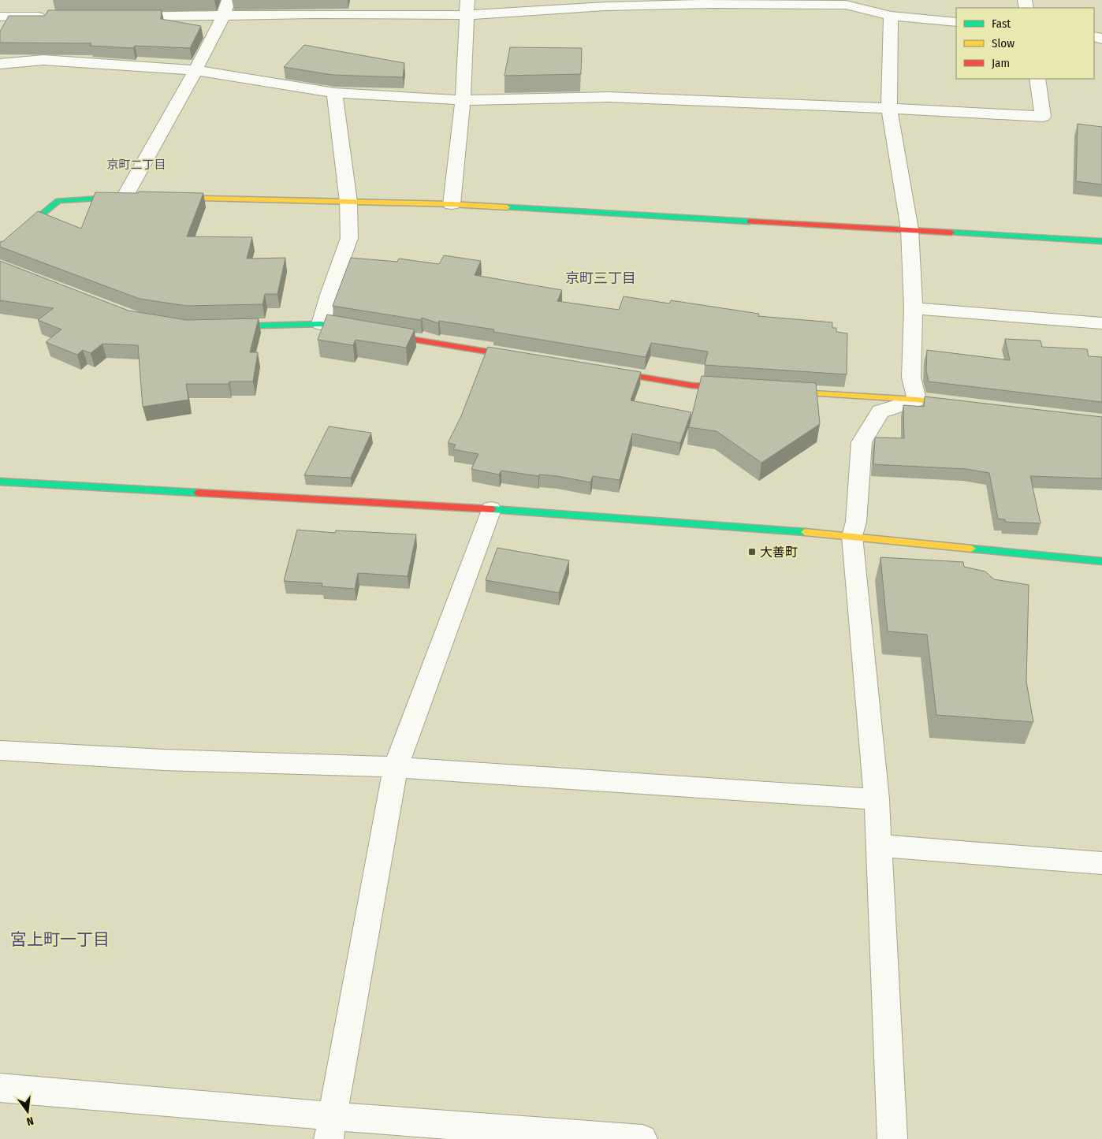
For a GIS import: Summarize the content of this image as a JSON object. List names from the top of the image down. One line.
{"districts":["京町二丁目","京町三丁目","宮上町一丁目"],"places":{"transit":["大善町"]},"legend":["Fast","Slow","Jam"],"north":"bottom"}
